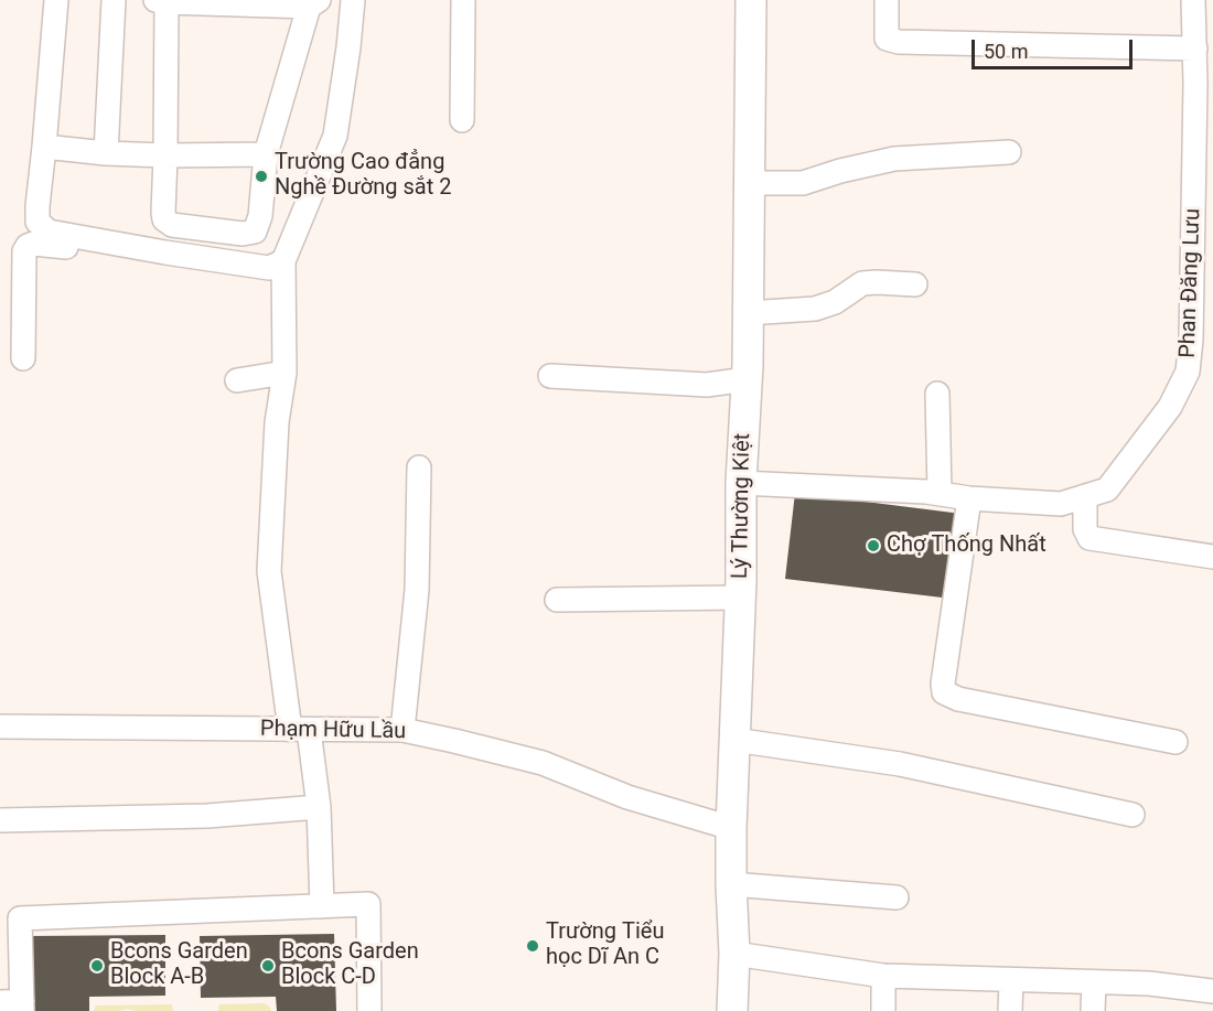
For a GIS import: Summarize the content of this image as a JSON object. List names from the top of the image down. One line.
{"streets":{"main road":["Lý Thường Kiệt"],"street":["Phan Đăng Lưu","Phạm Hữu Lầu"]},"crossings":[["Phan Đăng Lưu","Lý Thường Kiệt"],["Lý Thường Kiệt","Phạm Hữu Lầu"]],"places":["Trường Cao đẳng Nghề Đường sắt 2","Chợ Thống Nhất","Trường Tiểu học Dĩ An C","Bcons Garden Block A-B","Bcons Garden Block C-D"],"scale_bar":"50 m"}
